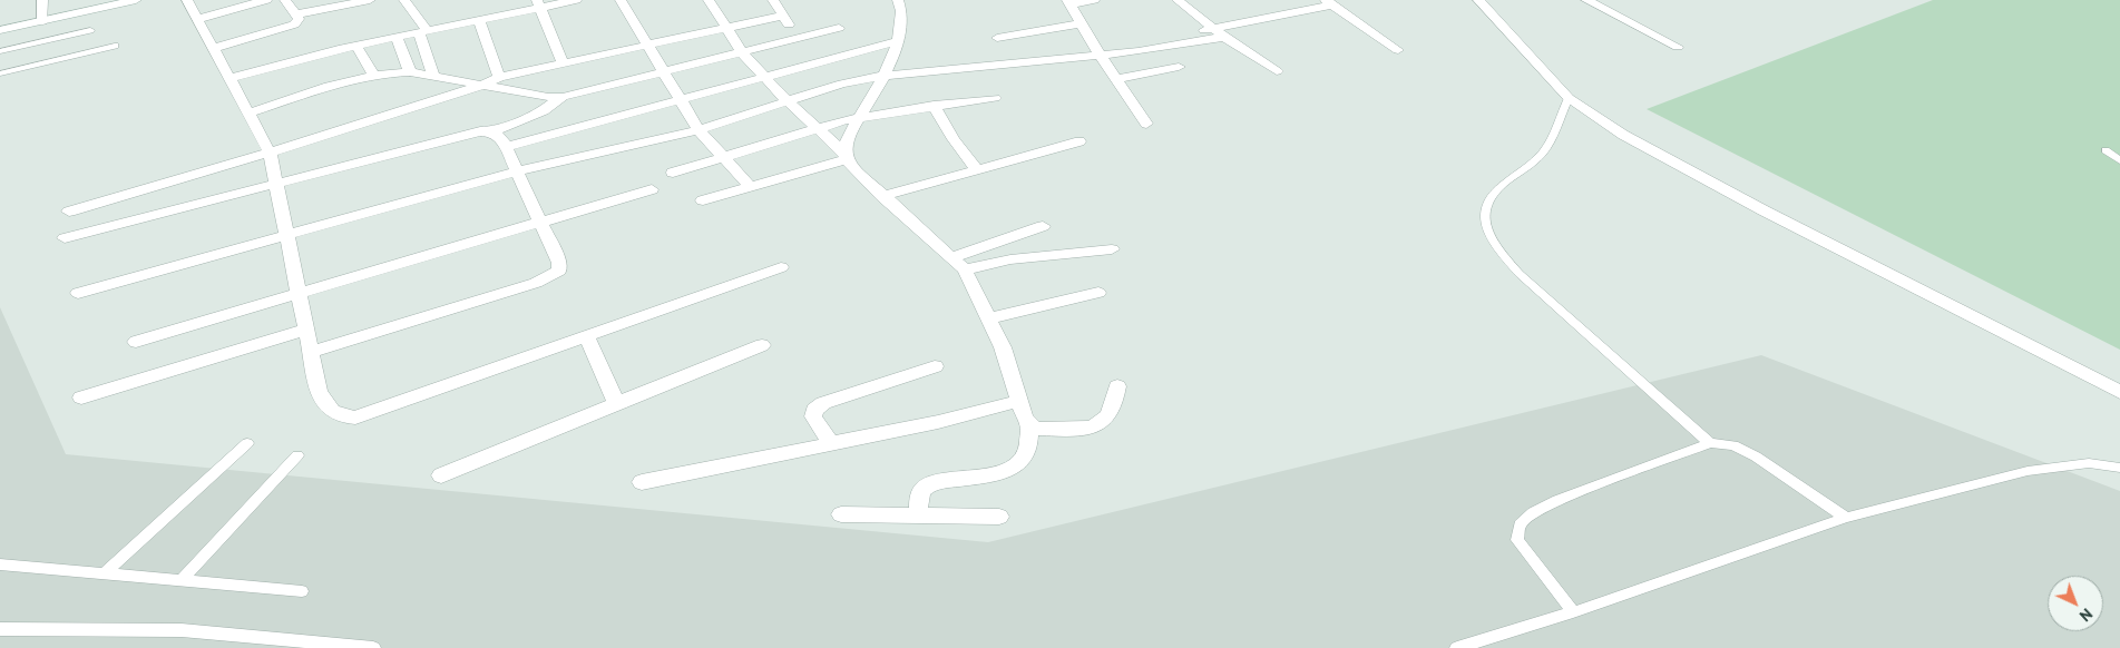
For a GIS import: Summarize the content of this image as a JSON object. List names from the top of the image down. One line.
{"north":"bottom right"}
